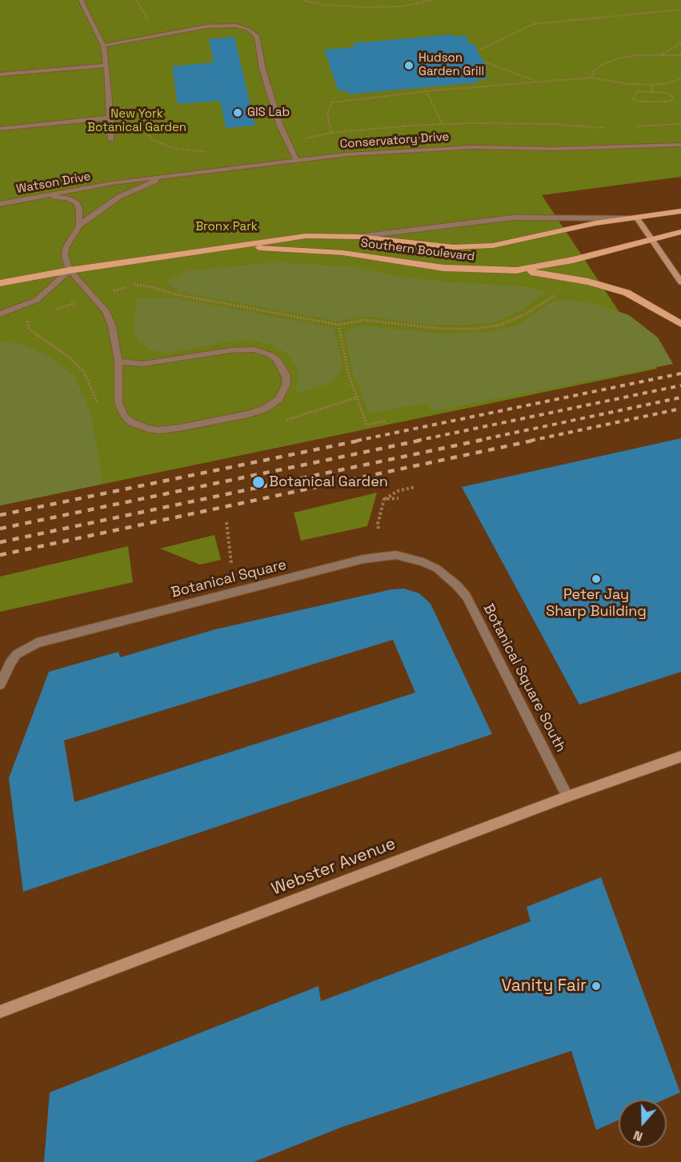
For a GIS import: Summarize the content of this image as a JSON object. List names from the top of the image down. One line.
{"streets":{"main road":["Southern Boulevard","Webster Avenue"],"street":["Conservatory Drive","Watson Drive","Botanical Square","Botanical Square South"]},"crossings":[["Conservatory Drive","Watson Drive"],["Botanical Square","Botanical Square South"],["Botanical Square South","Webster Avenue"]],"parks":["New York Botanical Garden","Bronx Park"],"places":["Hudson Garden Grill","GIS Lab","Botanical Garden","Peter Jay Sharp Building","Vanity Fair"],"north":"bottom"}
